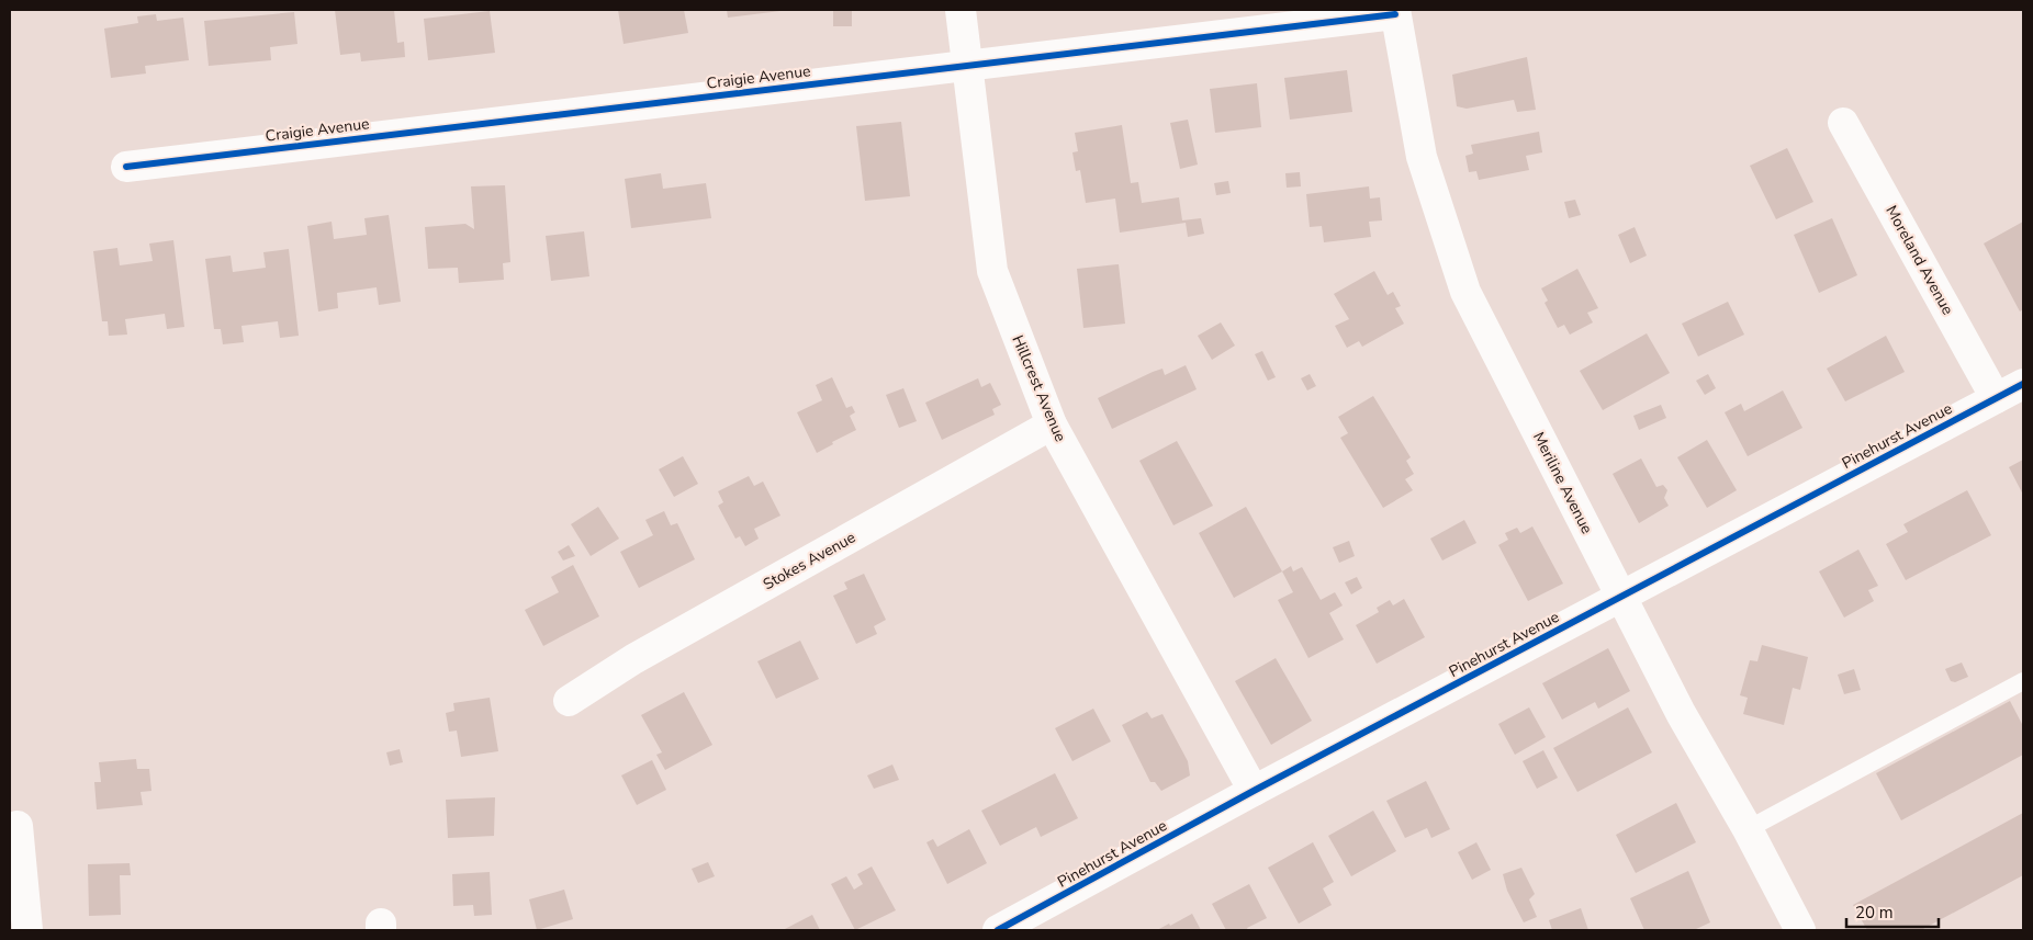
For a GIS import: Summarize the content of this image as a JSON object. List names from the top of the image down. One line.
{"streets":{"street":["Craigie Avenue","Moreland Avenue","Hillcrest Avenue","Pinehurst Avenue","Meriline Avenue","Stokes Avenue"]},"crossings":[["Craigie Avenue","Hillcrest Avenue"],["Craigie Avenue","Meriline Avenue"],["Moreland Avenue","Pinehurst Avenue"],["Hillcrest Avenue","Pinehurst Avenue"],["Hillcrest Avenue","Stokes Avenue"],["Pinehurst Avenue","Meriline Avenue"]],"scale_bar":"20 m"}
